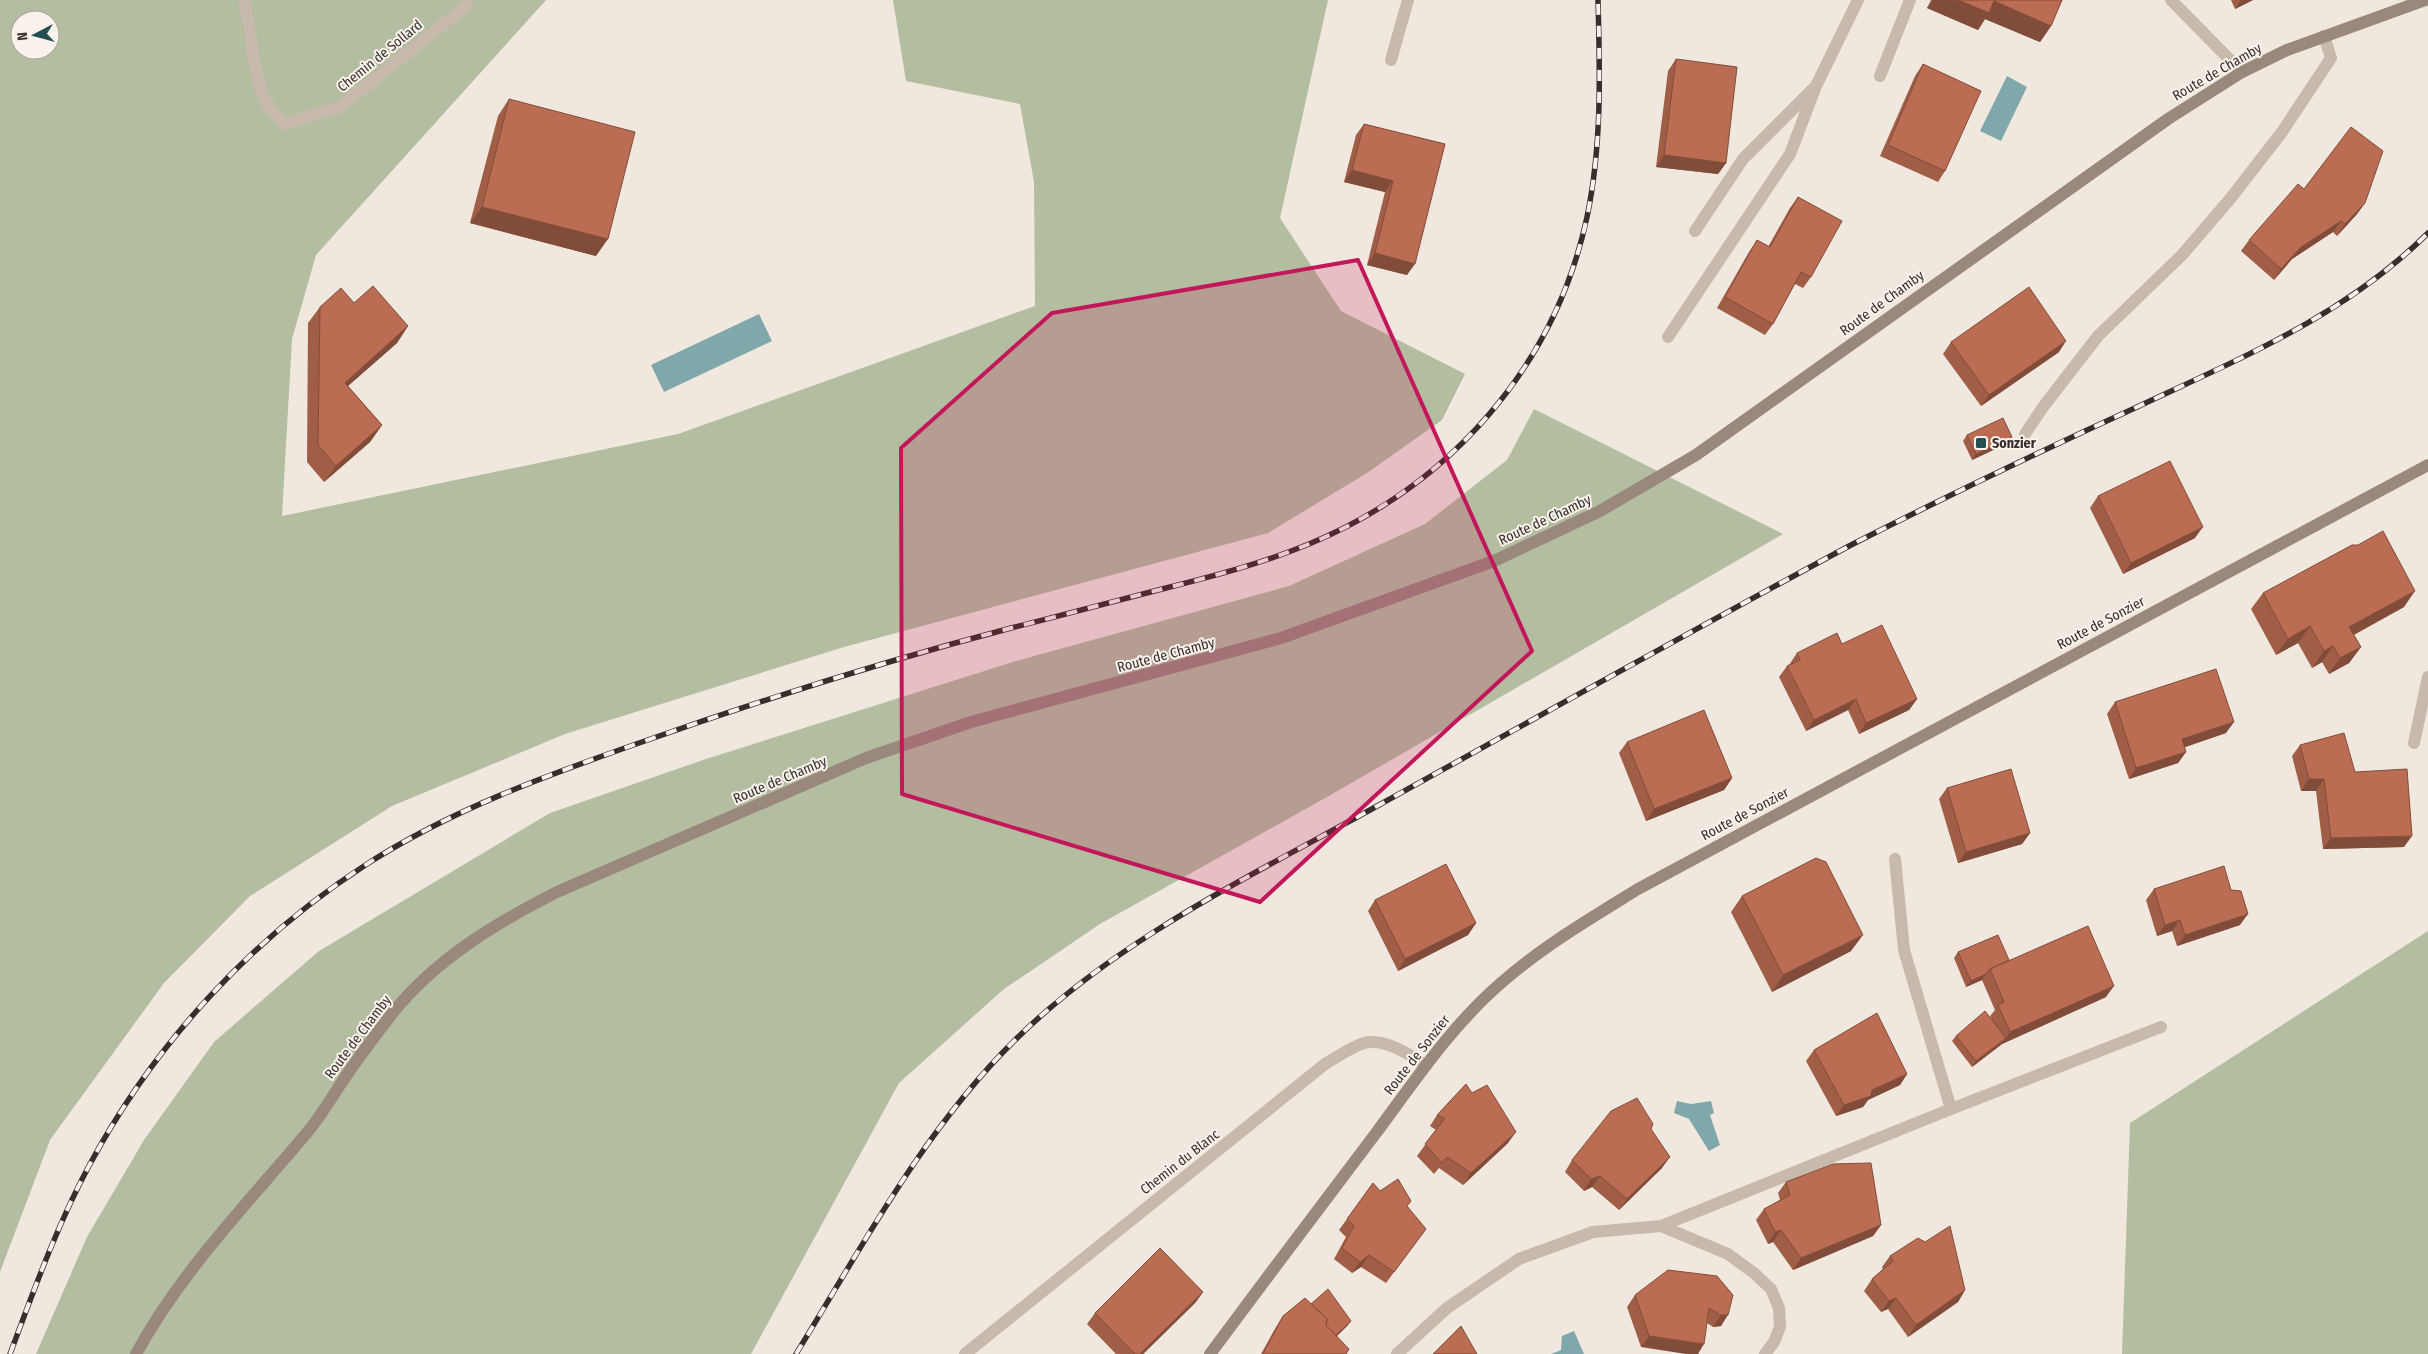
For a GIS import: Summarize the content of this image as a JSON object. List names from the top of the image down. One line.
{"streets":{"street":["Chemin de Sollard","Route de Chamby","Route de Sonzier","Chemin du Blanc"]},"crossings":[["Route de Sonzier","Chemin du Blanc"]],"places":{"transit":["Sonzier"]},"north":"left"}
